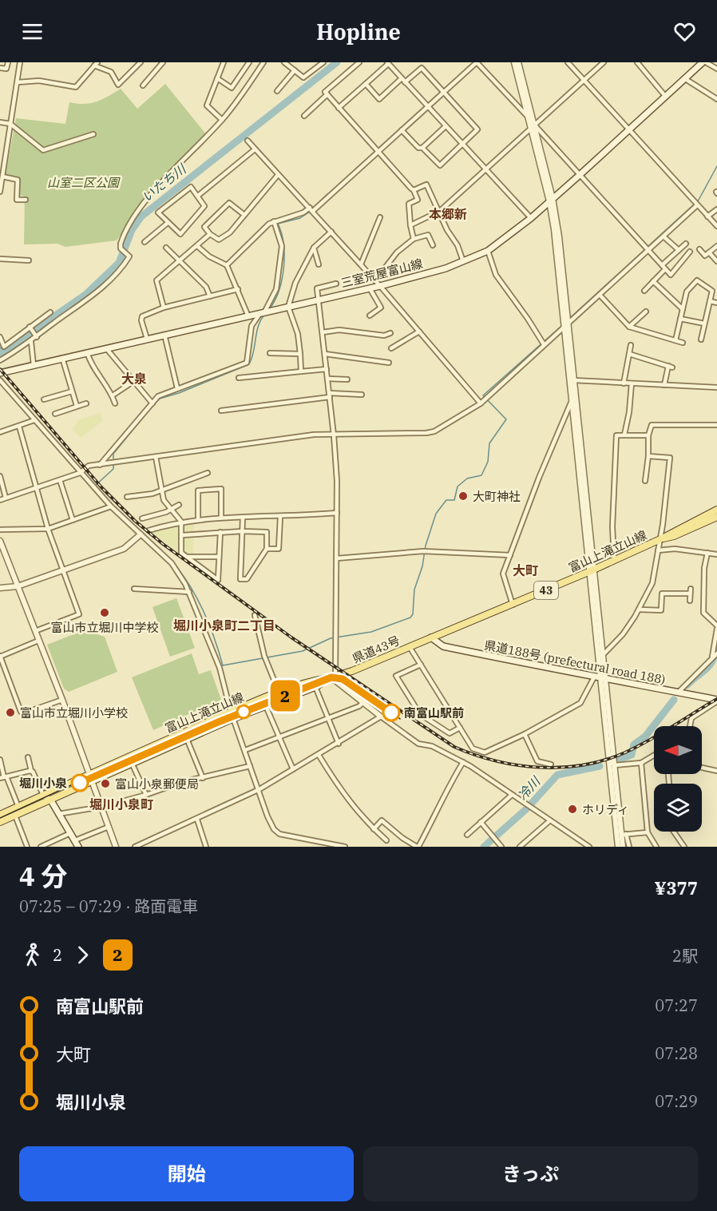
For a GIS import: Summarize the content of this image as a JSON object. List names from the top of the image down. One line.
{"streets":{"main road":["三室荒屋富山線","富山上滝立山線","43","県道43号","県道188号 (prefectural road 188)"]},"crossings":[["富山上滝立山線","県道43号"],["富山上滝立山線","県道188号 (prefectural road 188)"],["県道43号","県道188号 (prefectural road 188)"]],"districts":["本郷新","大泉","大町","堀川小泉町二丁目","堀川小泉町"],"water":["いたち川","冷川"],"parks":["山室二区公園"],"places":["大町神社","富山市立堀川中学校","富山市立堀川小学校","南富山駅前","堀川小泉","富山小泉郵便局","ホリディ"],"lines":["tram line 2"],"north":"left","page":{"header":"Hopline","on_map":"2","heading":["4 分","07:25 – 07:29 · 路面電車","¥377"],"legs":["2","2","2駅"],"list":[{"name":"南富山駅前","value":"07:27"},{"name":"大町","value":"07:28"},{"name":"堀川小泉","value":"07:29"}],"buttons":["開始","きっぷ"]}}
